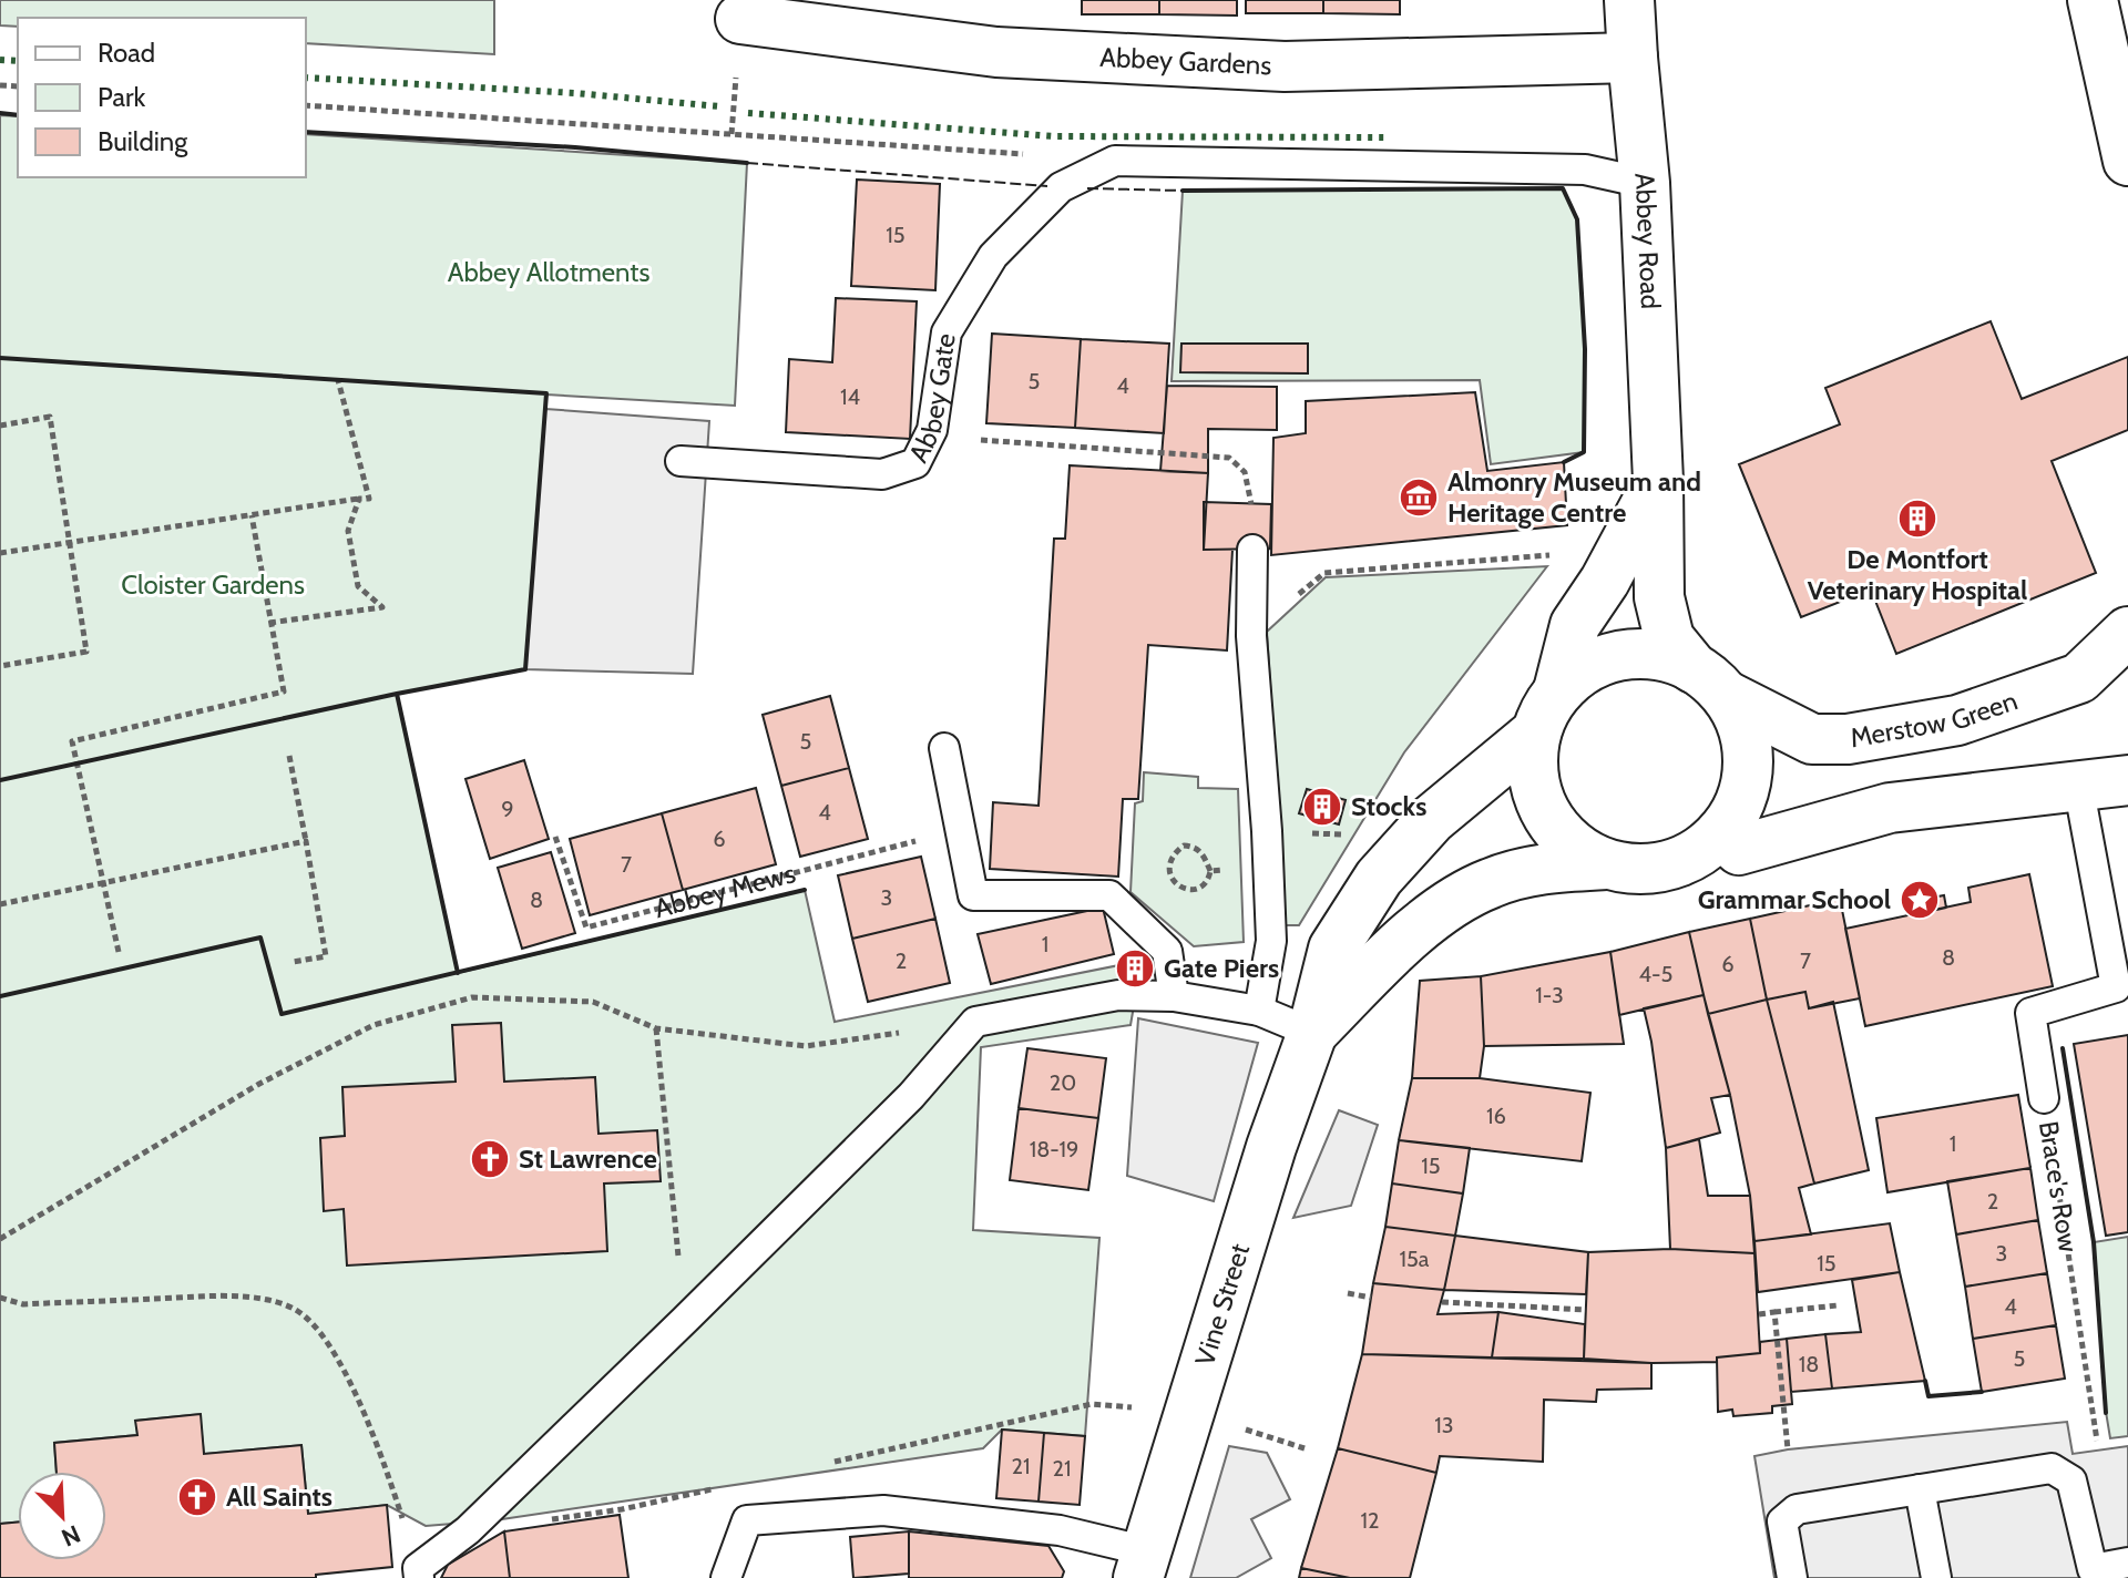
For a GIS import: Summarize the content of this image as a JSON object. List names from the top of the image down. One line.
{"streets":{"main road":["Abbey Gardens","Abbey Road","Merstow Green","Vine Street"],"lane":["Abbey Gate","Brace's Row"],"path":["Abbey Mews"]},"crossings":[["Abbey Gardens","Abbey Road"],["Abbey Road","Abbey Gate"],["Abbey Road","Merstow Green"],["Abbey Road","Vine Street"],["Merstow Green","Vine Street"]],"parks":["Abbey Allotments","Cloister Gardens"],"places":{"museum":["Almonry Museum and Heritage Centre"],"building":["De Montfort Veterinary Hospital","Stocks","Gate Piers"],"place":["Grammar School"],"church":["St Lawrence","All Saints"]},"house_numbers":["15","5","4","14","5","9","4","6","7","3","8","1","8","2","7","6","4-5","1-3","20","16","1","18-19","15","2","3","15a","15","4","5","18","13","21","21","12"],"legend":["Road","Park","Building"],"north":"bottom right"}
